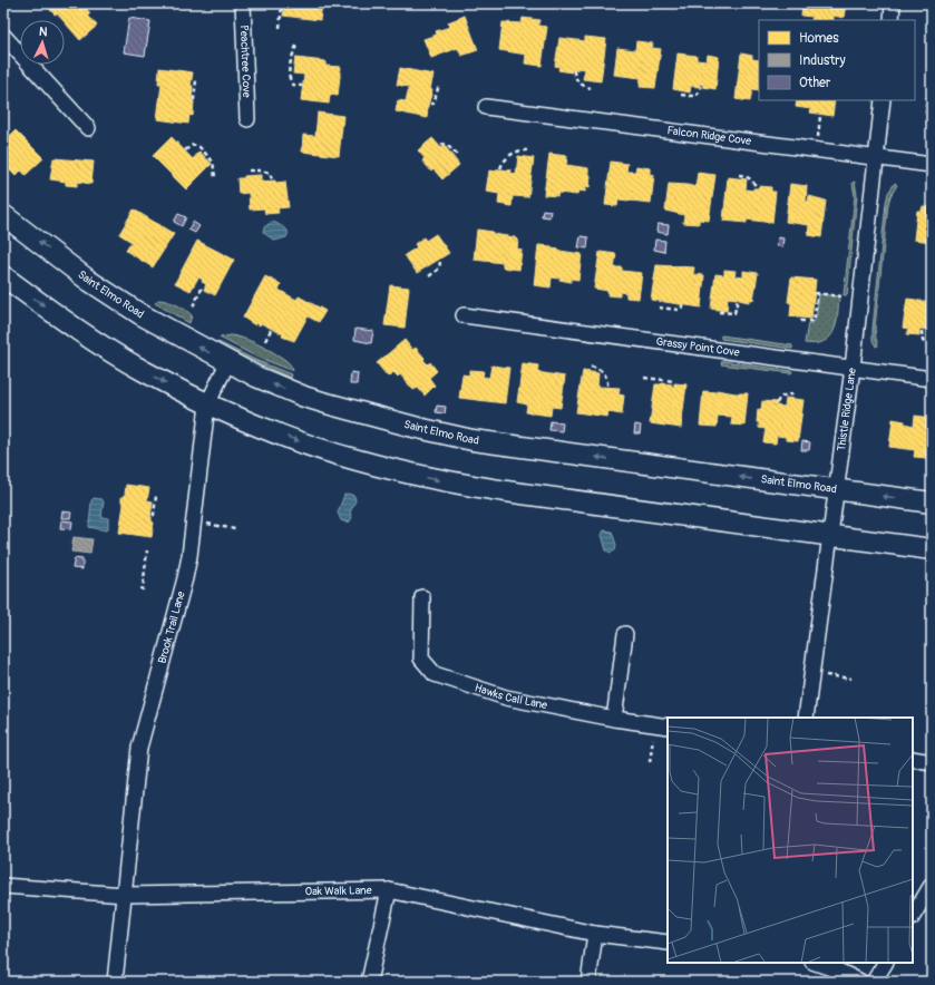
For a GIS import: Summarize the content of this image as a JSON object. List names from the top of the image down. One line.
{"streets":{"main road":["Saint Elmo Road"],"street":["Peachtree Cove","Falcon Ridge Cove","Grassy Point Cove","Thistle Ridge Lane","Brook Trail Lane","Hawks Call Lane","Oak Walk Lane"]},"crossings":[["Falcon Ridge Cove","Thistle Ridge Lane"],["Saint Elmo Road","Thistle Ridge Lane"],["Saint Elmo Road","Brook Trail Lane"],["Grassy Point Cove","Thistle Ridge Lane"],["Brook Trail Lane","Oak Walk Lane"]],"legend":["Homes","Industry","Other"],"north":"top"}
